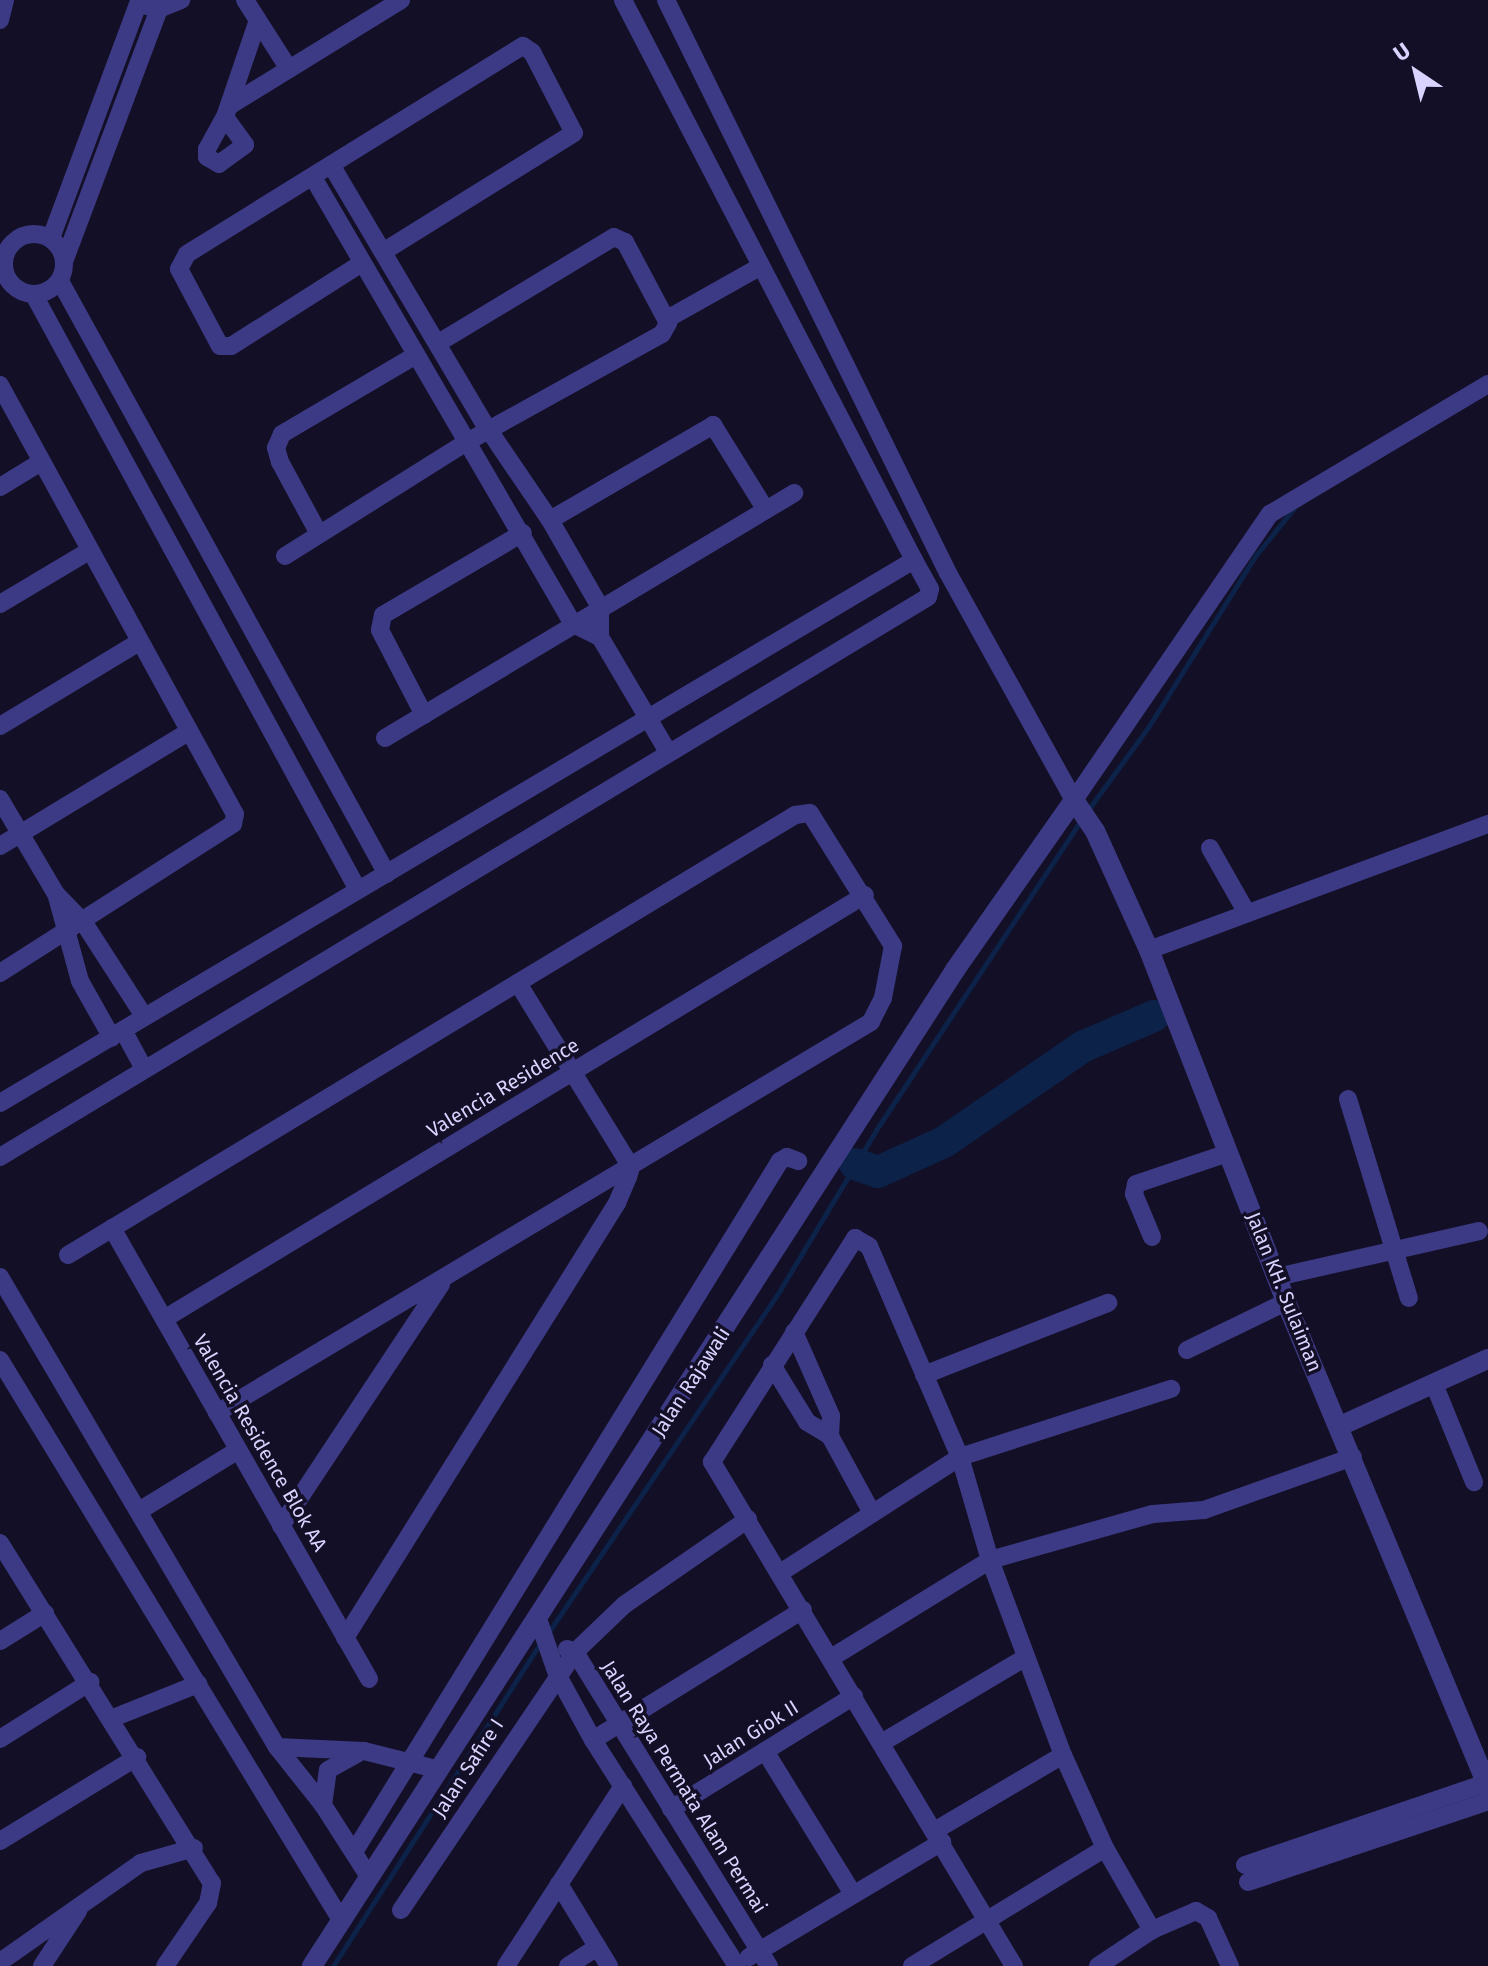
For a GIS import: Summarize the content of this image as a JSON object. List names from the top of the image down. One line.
{"streets":{"street":["Valencia Residence","Jalan KH. Sulaiman","Jalan Rajawali","Valencia Residence Blok AA","Jalan Giok II","Jalan Safire I","Jalan Raya Permata Alam Permai"]},"crossings":[["Valencia Residence","Valencia Residence Blok AA"],["Jalan KH. Sulaiman","Jalan Rajawali"],["Jalan Rajawali","Jalan Raya Permata Alam Permai"],["Jalan Giok II","Jalan Raya Permata Alam Permai"],["Jalan Safire I","Jalan Raya Permata Alam Permai"]],"north":"top left"}
